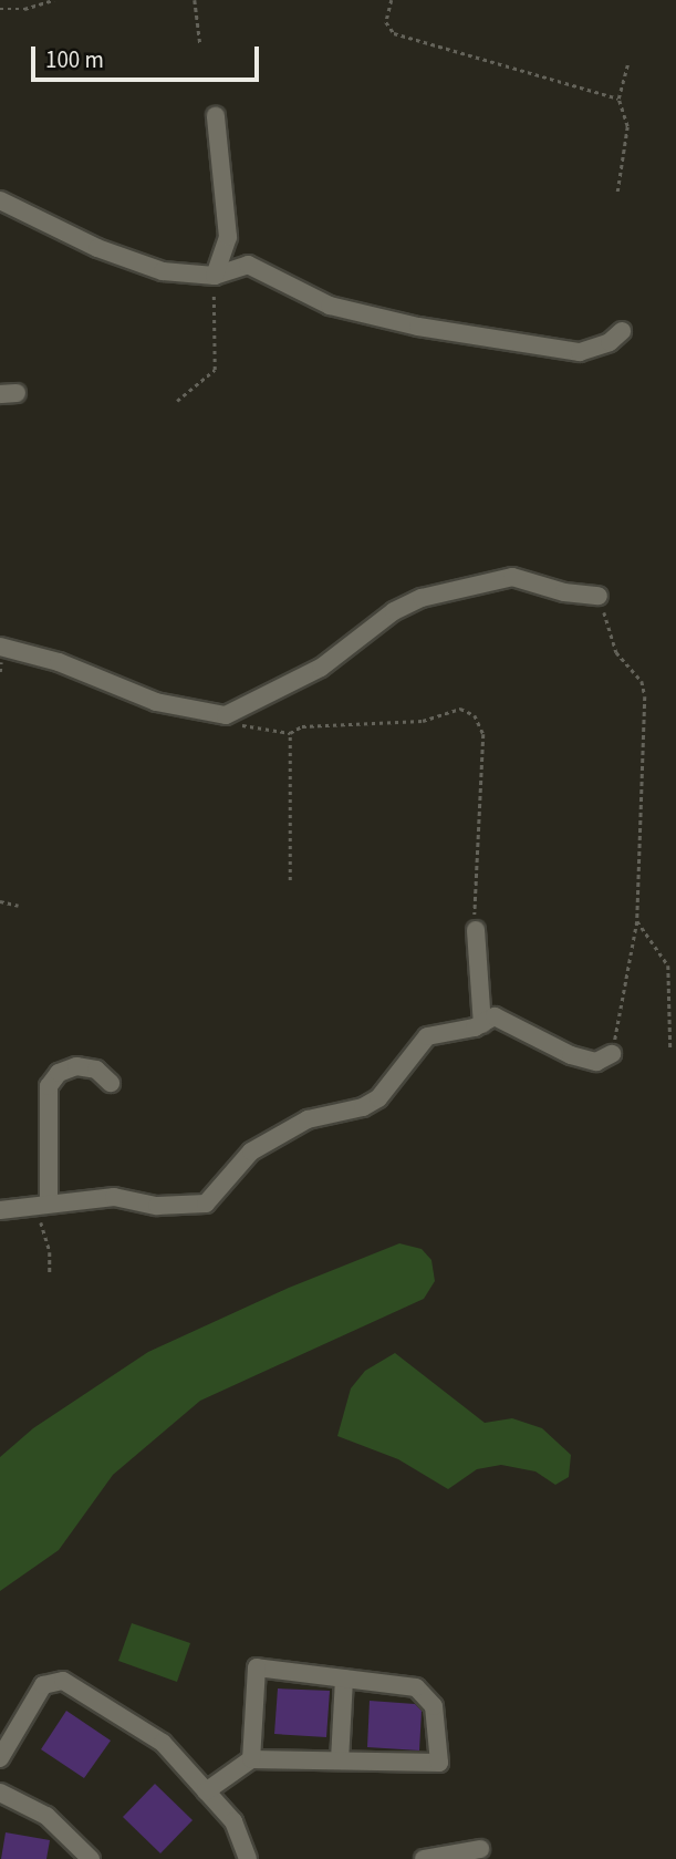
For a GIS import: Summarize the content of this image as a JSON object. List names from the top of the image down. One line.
{"scale_bar":"100 m"}
